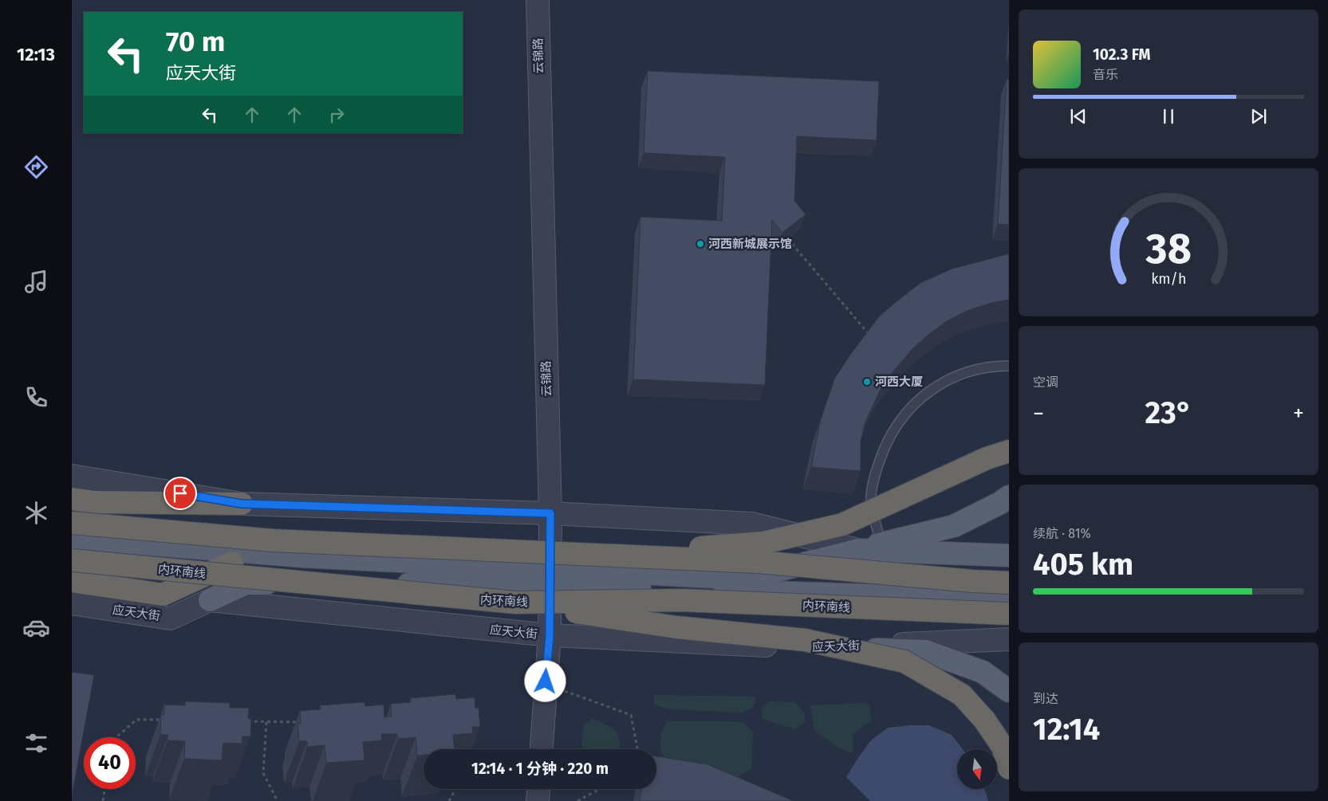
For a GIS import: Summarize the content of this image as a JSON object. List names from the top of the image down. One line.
{"streets":{"highway":["内环南线"],"street":["云锦路","应天大街"]},"crossings":[["云锦路","应天大街"]],"places":["河西新城展示馆","河西大厦"],"north":"bottom","page":{"tabs":"12:13","turn":["70 m","应天大街"],"song":["102.3 FM","音乐"],"tile":["空调",["续航 · 81%","405 km"],["到达","12:14"]],"heat":["−","23°","+"],"limit":"40","trip":"12:14 · 1 分钟 · 220 m","gauge":["38","km/h"]}}
